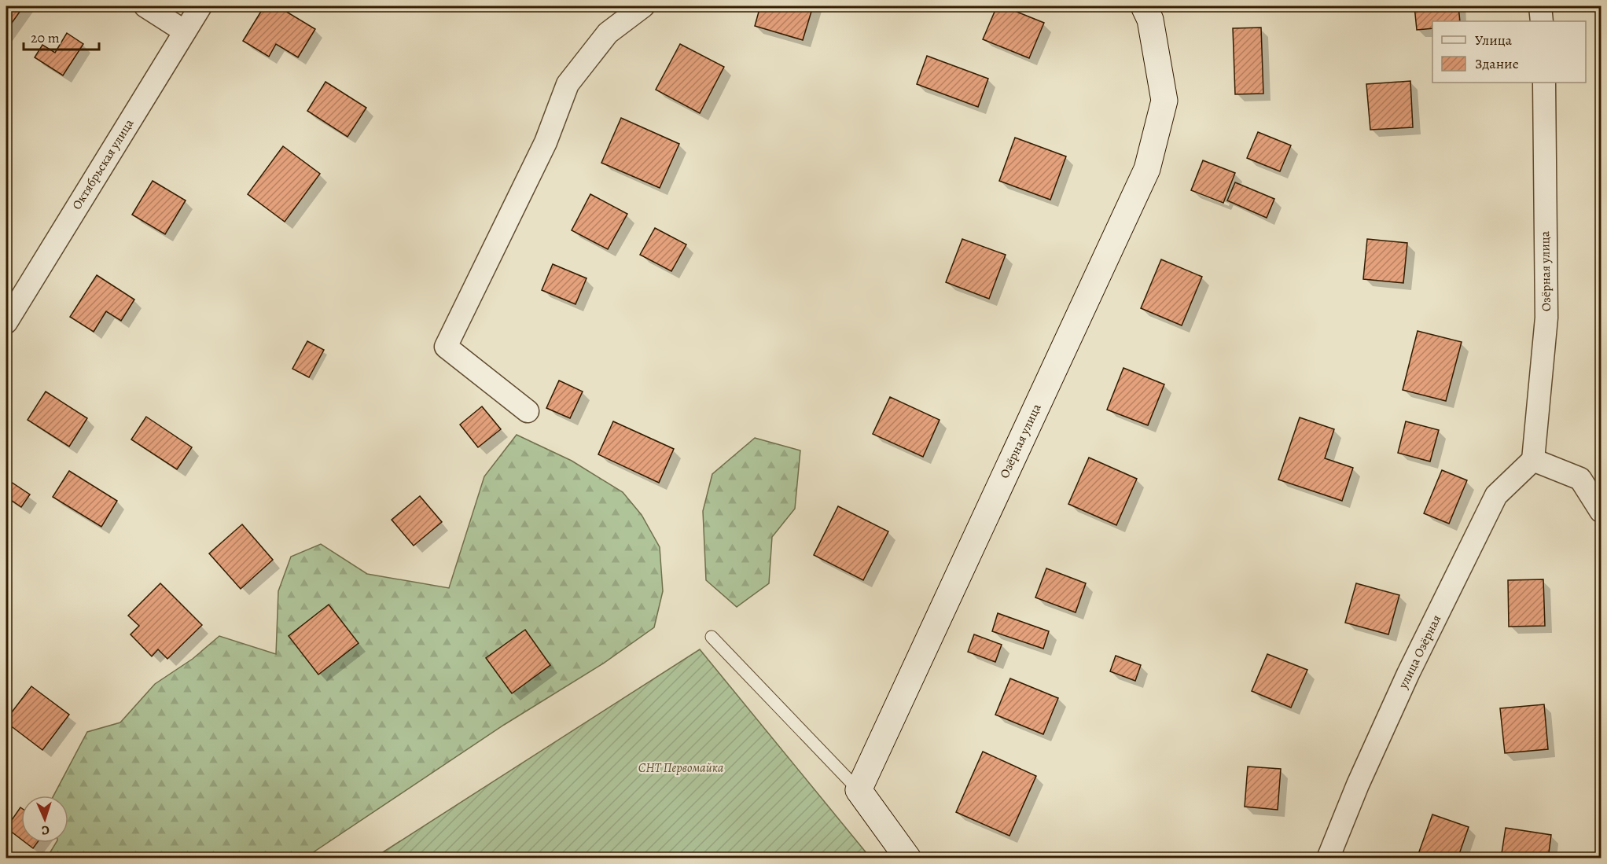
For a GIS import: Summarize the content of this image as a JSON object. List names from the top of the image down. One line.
{"streets":{"street":["Октябрьская улица","Озёрная улица","улица Озёрная"]},"crossings":[["Озёрная улица","улица Озёрная"]],"parks":["СНТ Первомайка"],"legend":["Улица","Здание"],"scale_bar":"20 m","north":"bottom"}
